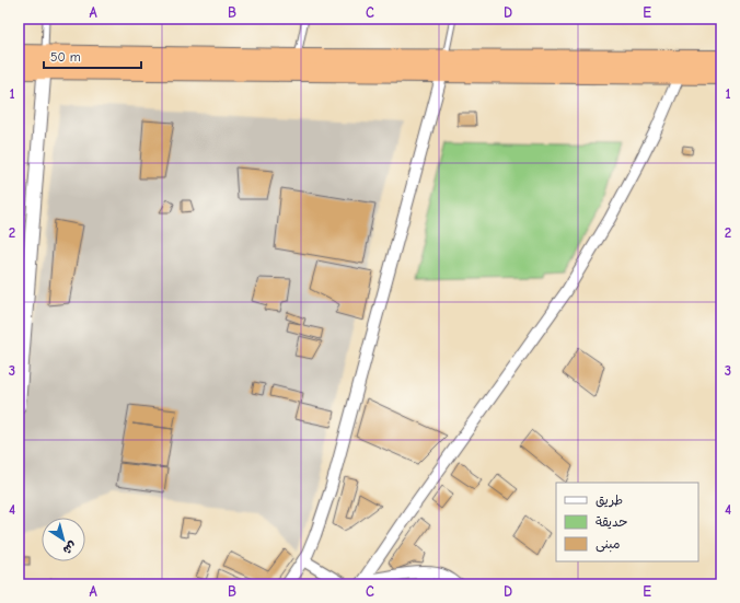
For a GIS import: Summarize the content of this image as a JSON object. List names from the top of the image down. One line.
{"legend":["طريق","حديقة","مبنى"],"scale_bar":"50 m","north":"bottom right","grid":{"columns":["A","B","C","D","E"],"rows":["1","2","3","4"]}}
